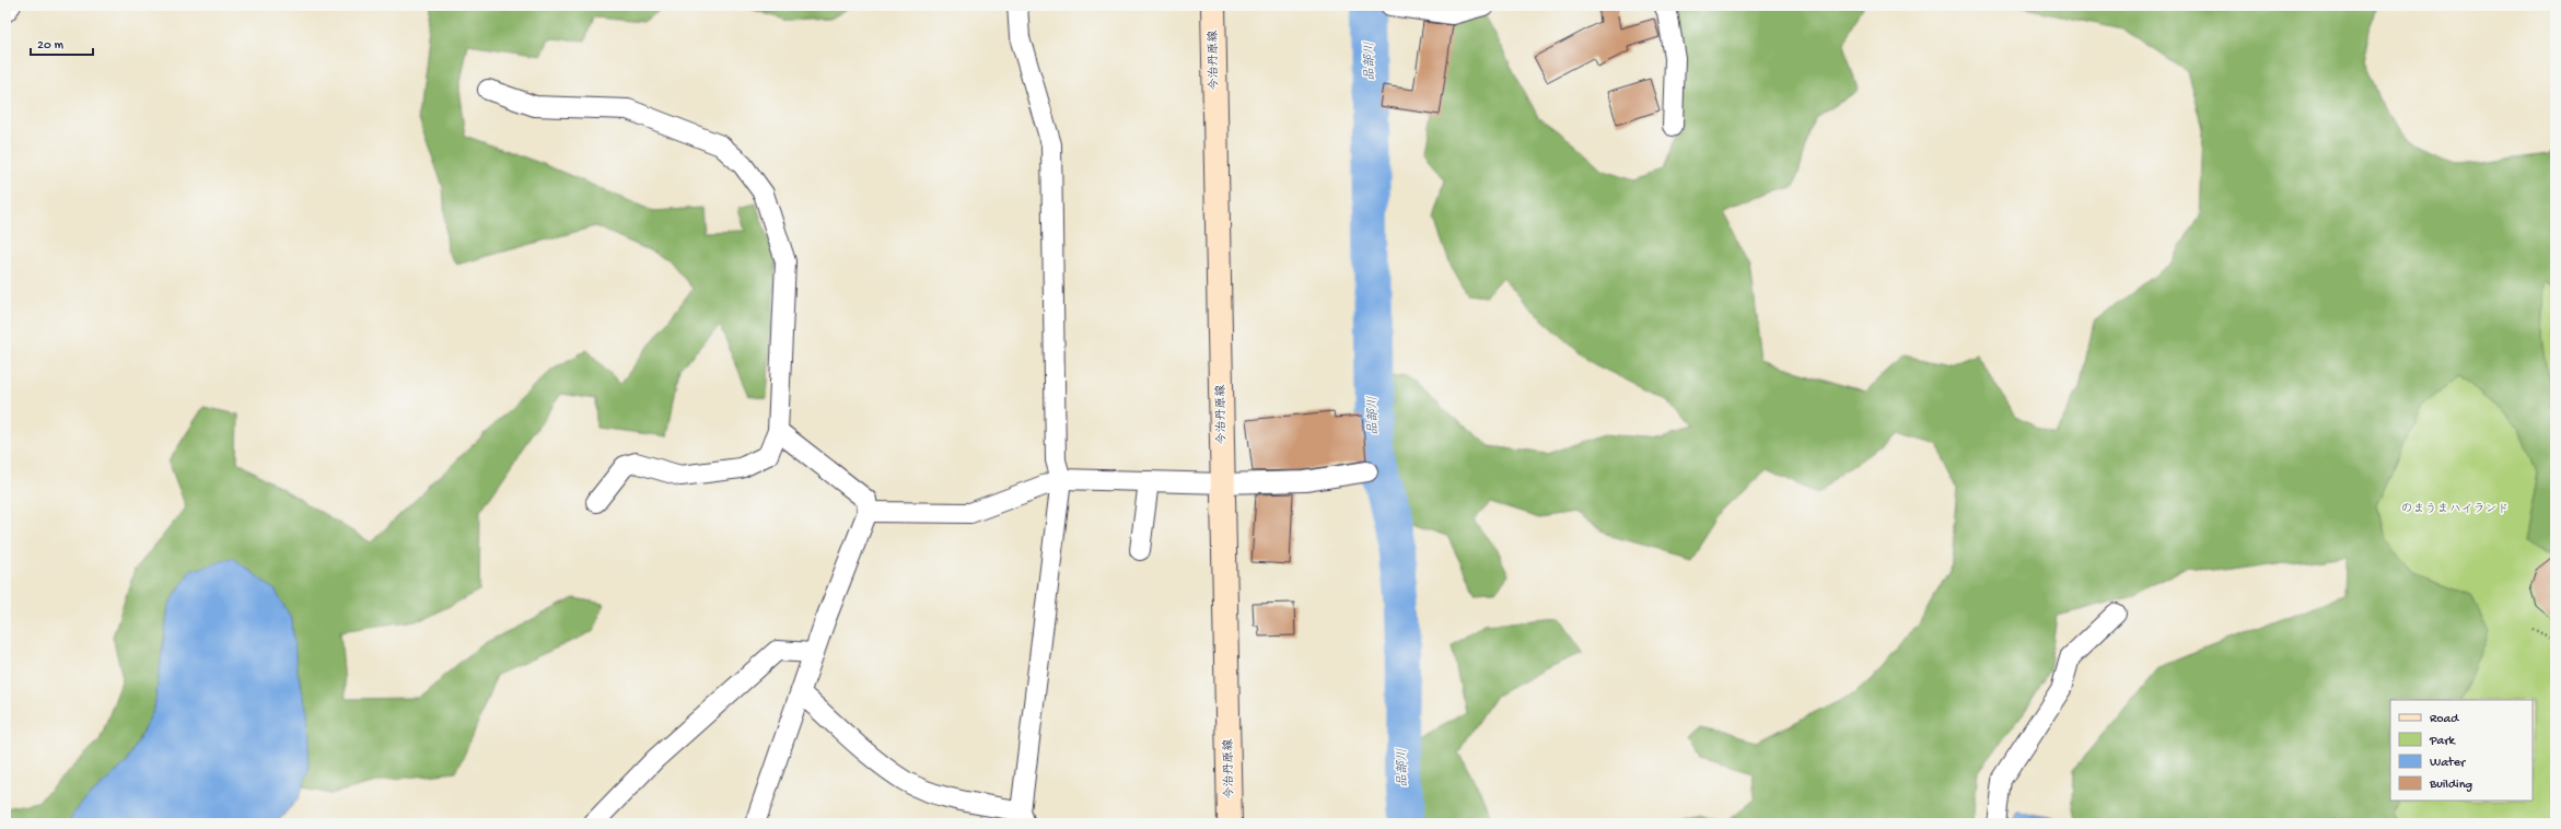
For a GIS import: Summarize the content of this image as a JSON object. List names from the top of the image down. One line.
{"streets":{"main road":["今治丹原線"]},"water":["品部川"],"parks":["のまうまハイランド"],"legend":["Road","Park","Water","Building"],"scale_bar":"20 m"}
